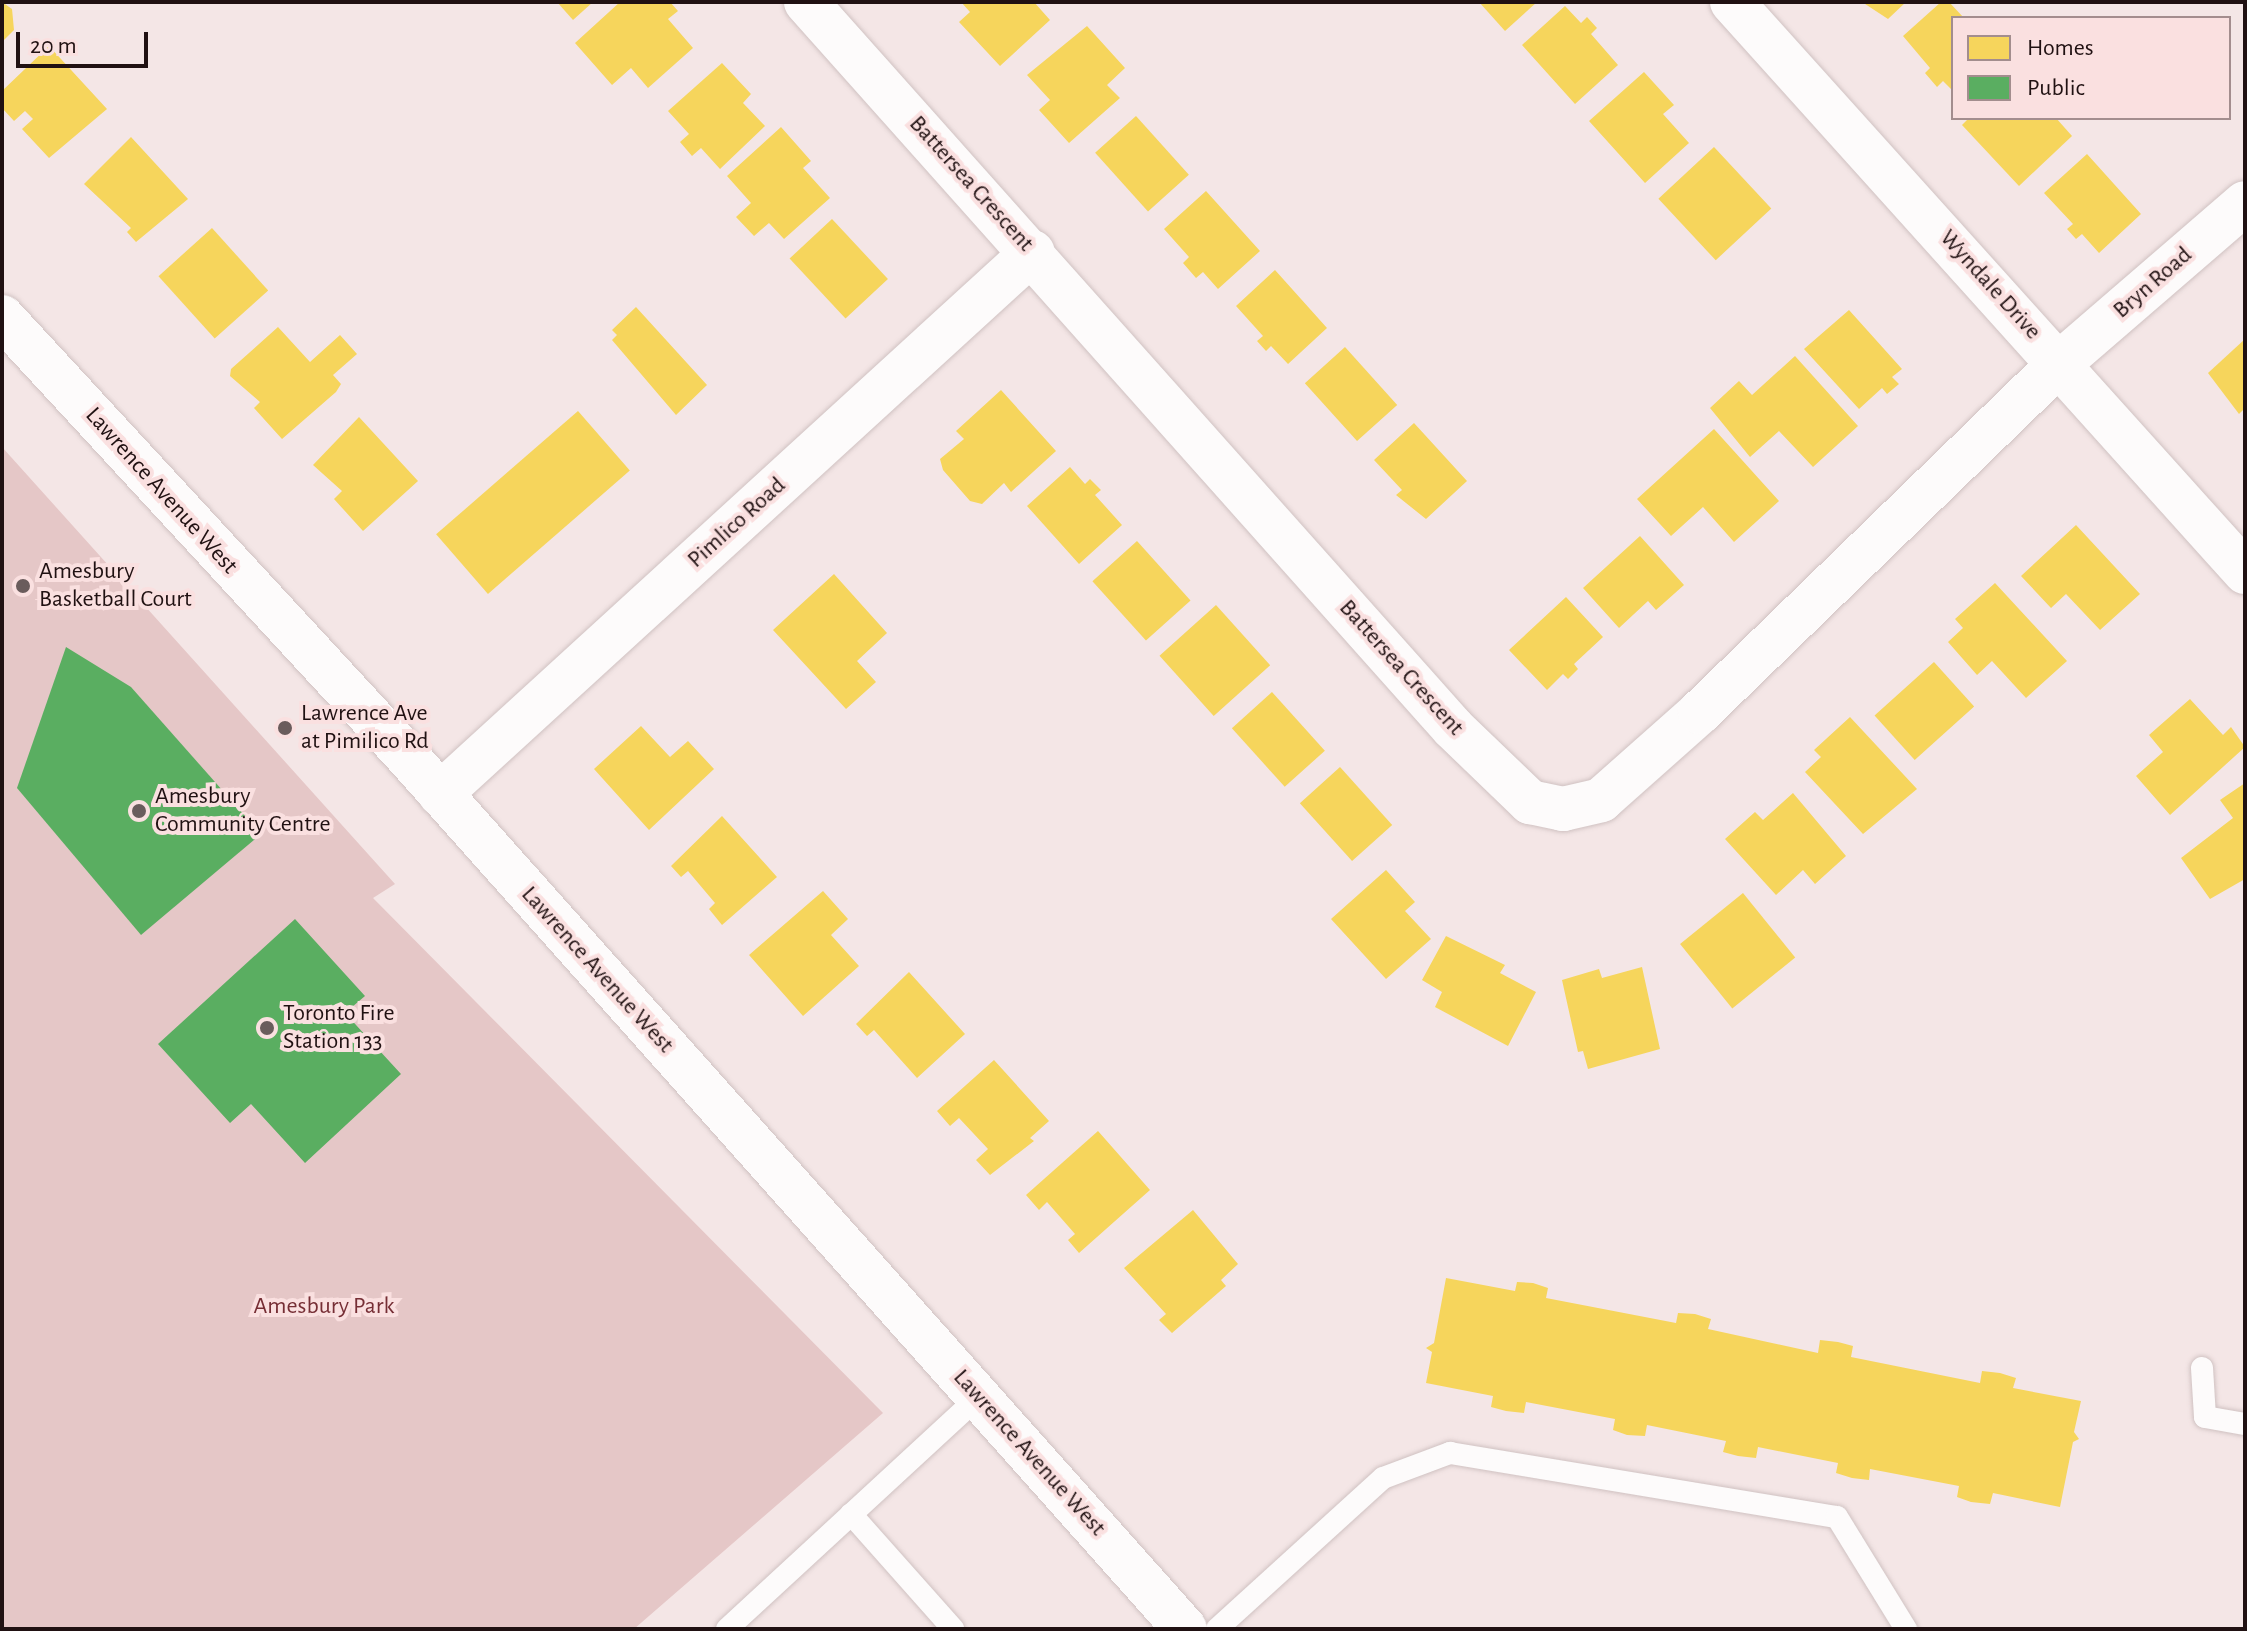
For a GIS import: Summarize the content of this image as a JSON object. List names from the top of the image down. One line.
{"streets":{"street":["Battersea Crescent","Bryn Road","Wyndale Drive","Lawrence Avenue West","Pimlico Road"]},"crossings":[["Battersea Crescent","Bryn Road"],["Battersea Crescent","Wyndale Drive"],["Battersea Crescent","Pimlico Road"],["Bryn Road","Wyndale Drive"],["Lawrence Avenue West","Pimlico Road"]],"parks":["Amesbury Park"],"places":["Amesbury Basketball Court","Lawrence Ave at Pimilico Rd","Amesbury Community Centre","Toronto Fire Station 133"],"legend":["Homes","Public"],"scale_bar":"20 m"}
